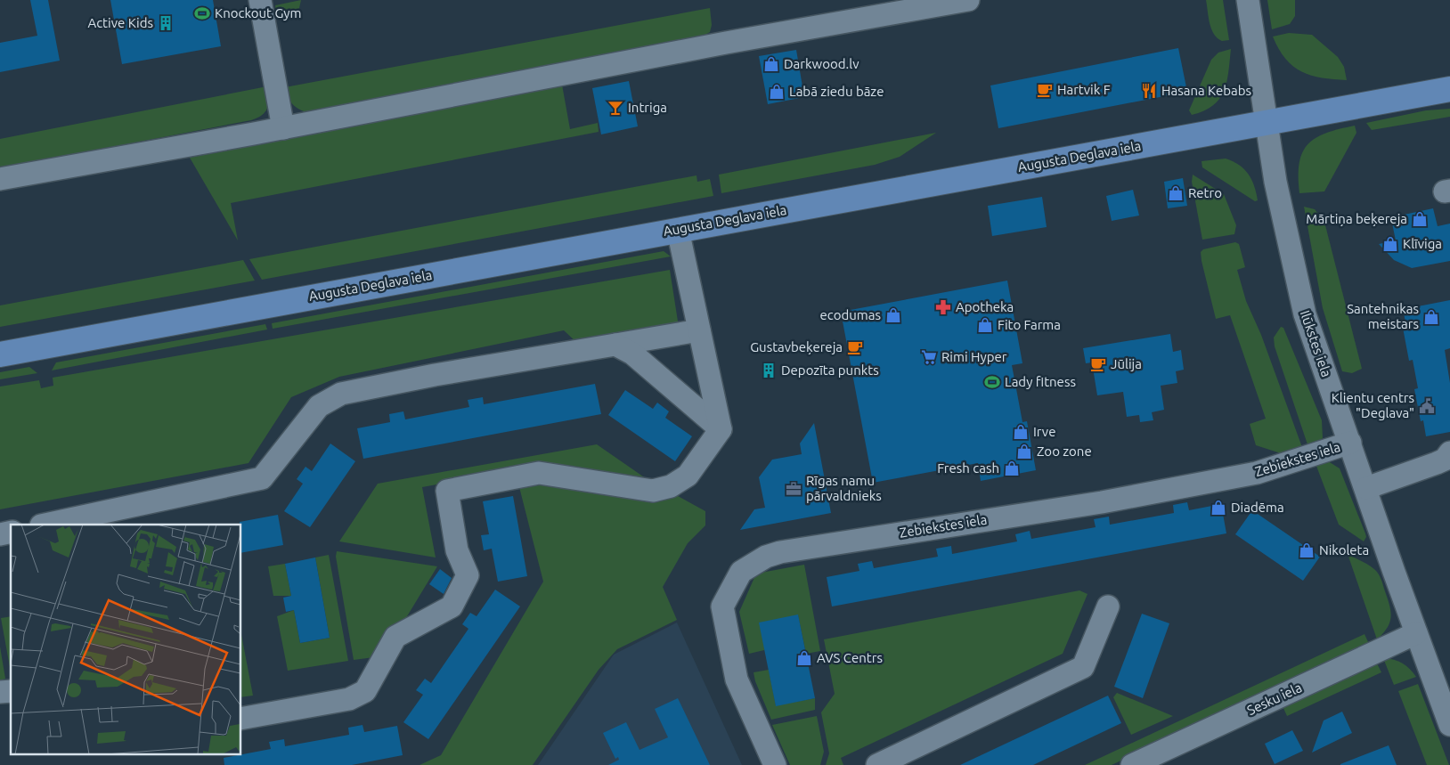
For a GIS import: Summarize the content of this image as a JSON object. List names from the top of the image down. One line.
{"streets":{"main road":["Augusta Deglava iela"],"street":["Ilūkstes iela","Zebiekstes iela","Sesku iela"]},"crossings":[["Augusta Deglava iela","Ilūkstes iela"],["Ilūkstes iela","Zebiekstes iela"],["Ilūkstes iela","Sesku iela"]],"places":{"sports":["Knockout Gym","Lady fitness"],"building":["Active Kids","Depozīta punkts"],"shop":["Darkwood.lv","Labā ziedu bāze","Retro","Mārtiņa beķereja","Klīviga","ecodumas","Santehnikas meistars","Fito Farma","Irve","Zoo zone","Fresh cash","Diadēma","Nikoleta","AVS Centrs"],"cafe":["Hartvik F","Gustavbeķereja","Jūlija"],"restaurant":["Hasana Kebabs"],"bar":["Intriga"],"pharmacy":["Apotheka"],"supermarket":["Rimi Hyper"],"public building":["Klientu centrs \"Deglava\""],"office":["Rīgas namu pārvaldnieks"]}}
